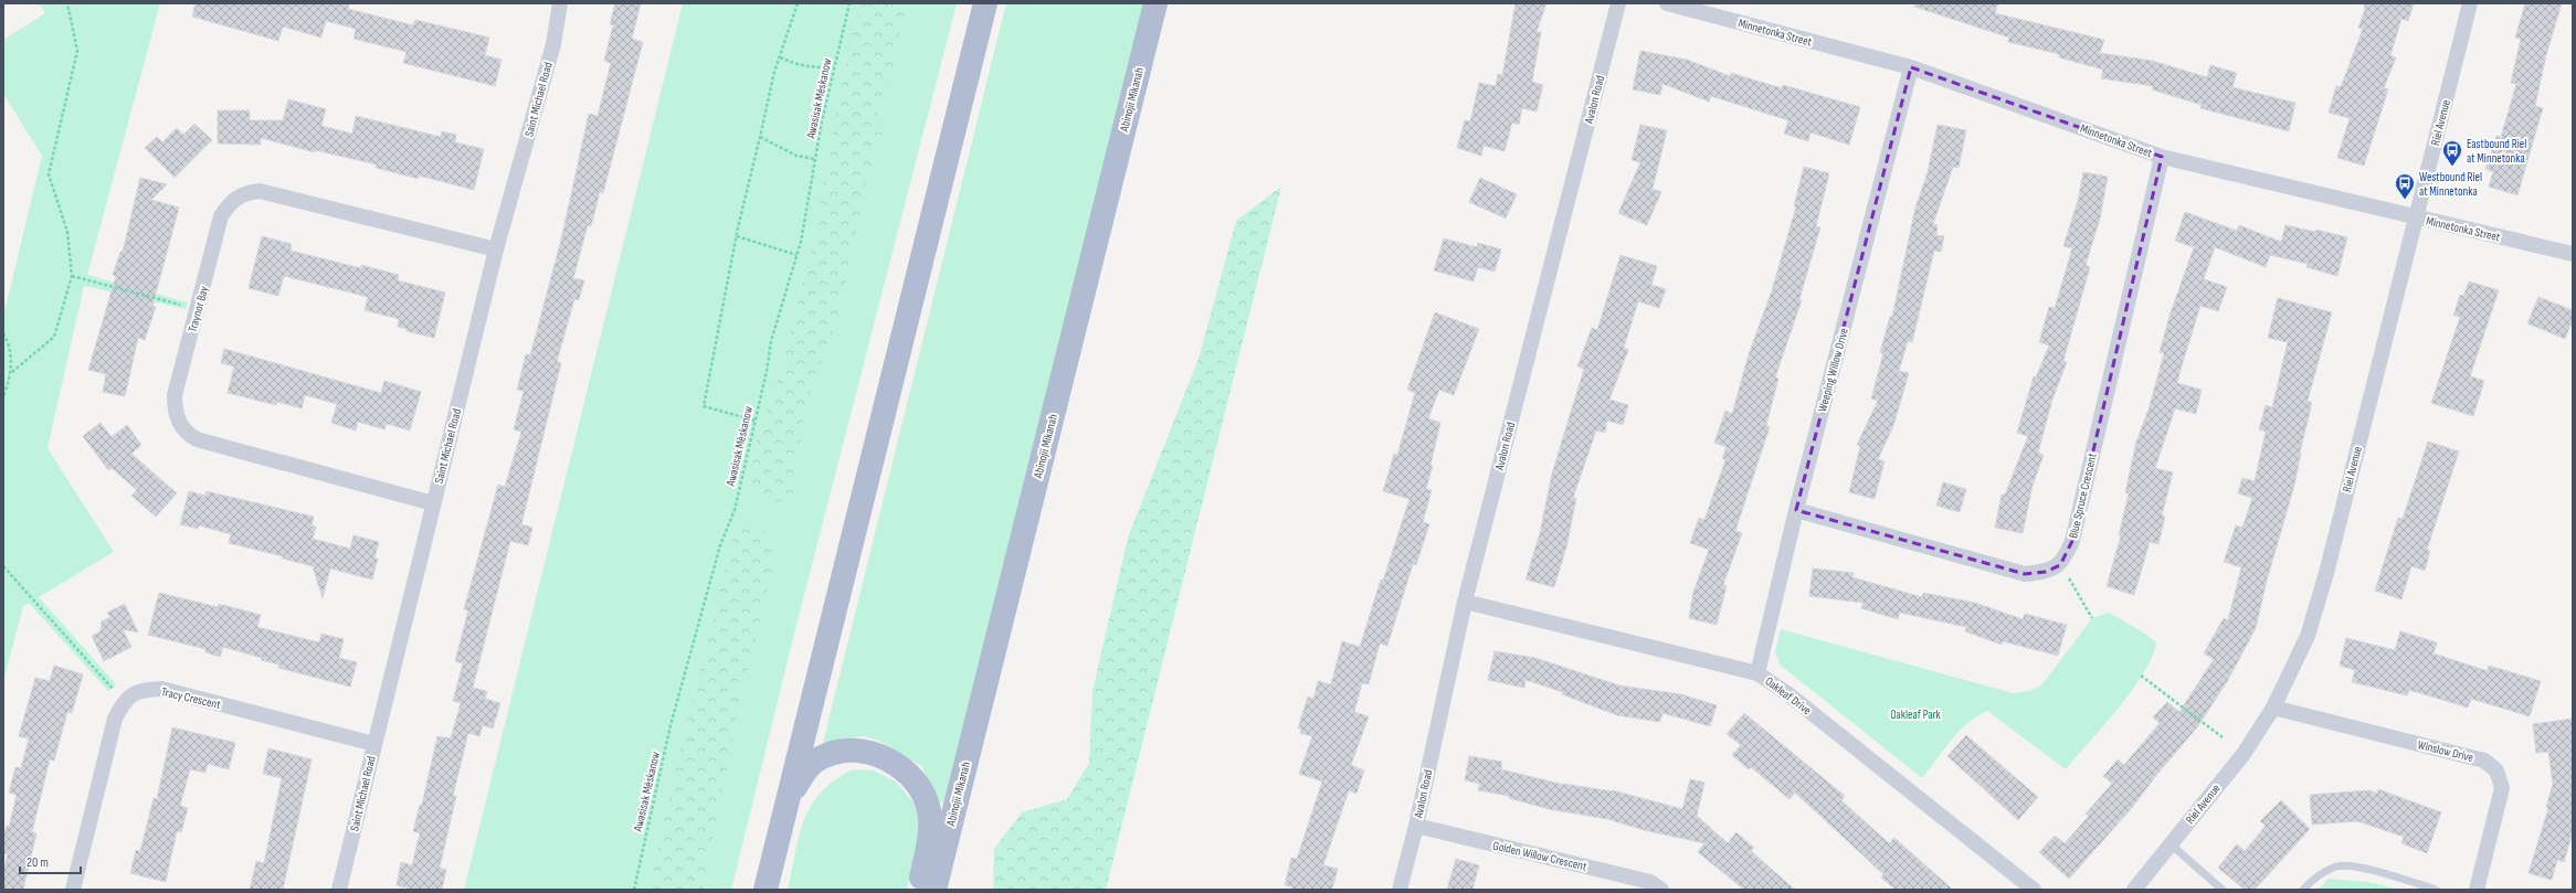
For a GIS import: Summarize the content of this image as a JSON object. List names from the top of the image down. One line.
{"streets":{"main road":["Abinojii Mikanah"],"street":["Minnetonka Street","Saint Michael Road","Avalon Road","Riel Avenue","Traynor Bay","Weeping Willow Drive","Blue Spruce Crescent","Oakleaf Drive","Tracy Crescent","Winslow Drive","Golden Willow Crescent"],"path":["Awasisak Mēskanow"]},"crossings":[["Minnetonka Street","Riel Avenue"],["Minnetonka Street","Weeping Willow Drive"],["Minnetonka Street","Blue Spruce Crescent"],["Saint Michael Road","Traynor Bay"],["Saint Michael Road","Tracy Crescent"],["Avalon Road","Oakleaf Drive"],["Avalon Road","Golden Willow Crescent"],["Riel Avenue","Winslow Drive"],["Weeping Willow Drive","Oakleaf Drive"]],"parks":["Oakleaf Park"],"places":{"bus stop":["Eastbound Riel at Minnetonka","Westbound Riel at Minnetonka"]},"scale_bar":"20 m"}
